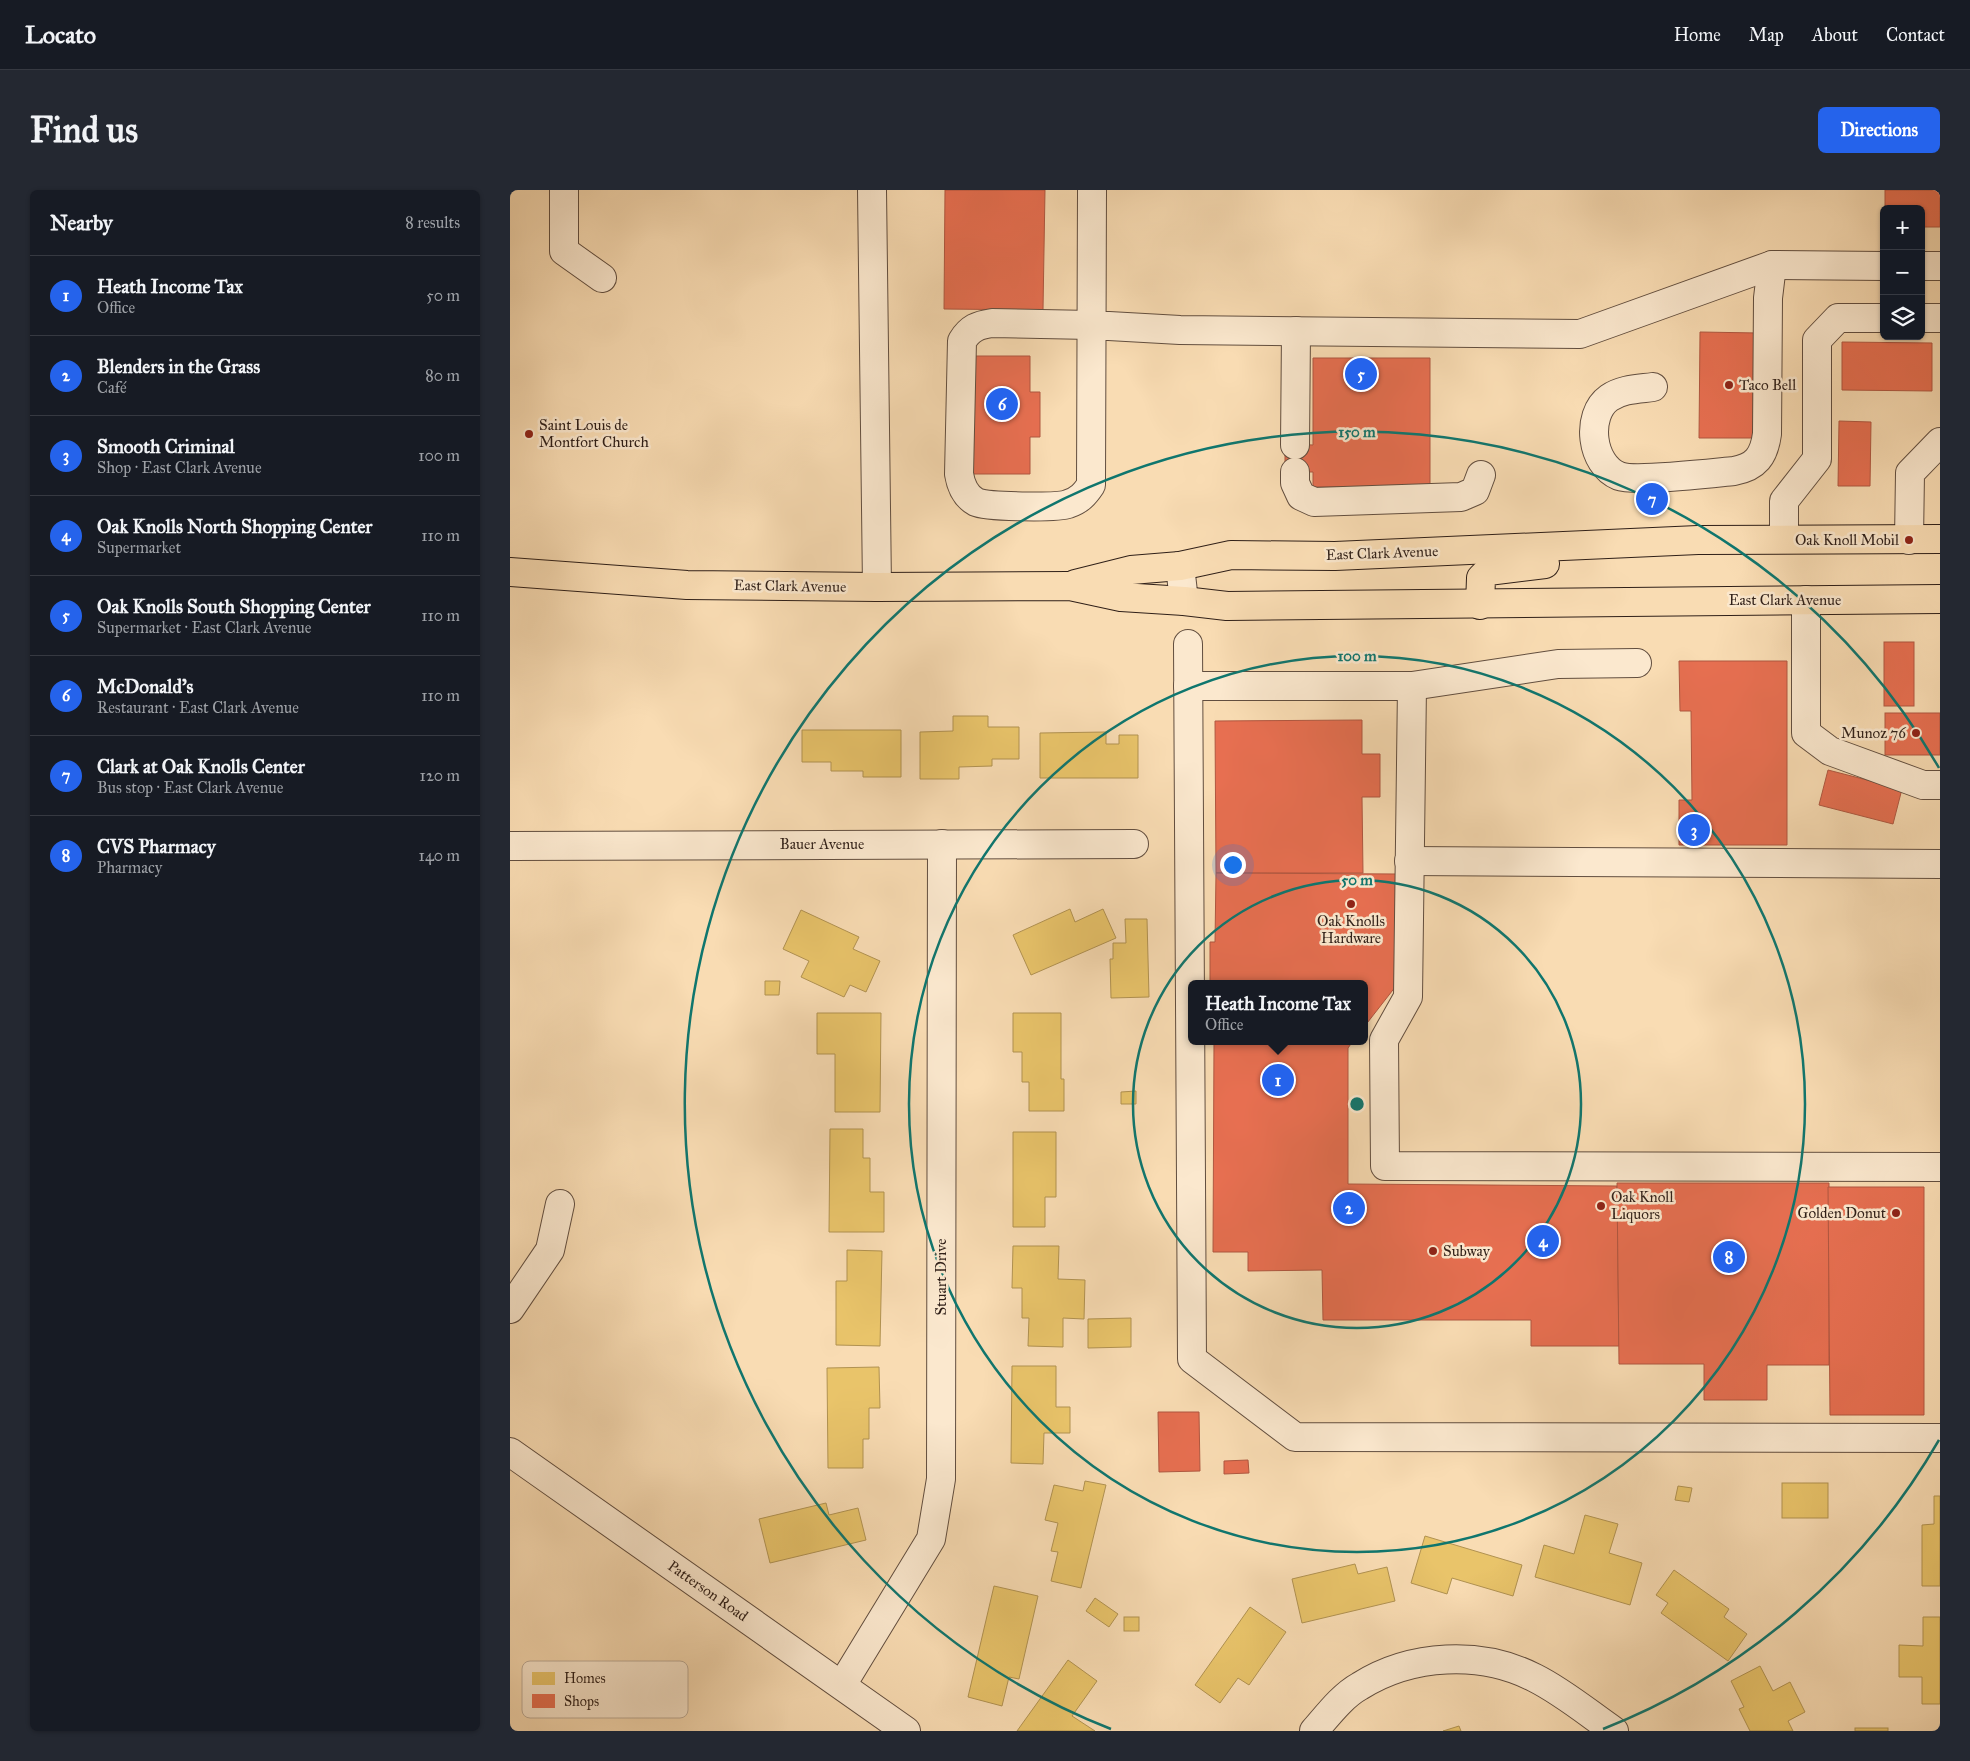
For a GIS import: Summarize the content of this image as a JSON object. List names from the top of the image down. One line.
{"streets":{"main road":["East Clark Avenue"],"street":["Bauer Avenue","Stuart Drive","Patterson Road"]},"crossings":[["Bauer Avenue","Stuart Drive"],["Stuart Drive","Patterson Road"]],"places":["Taco Bell","Saint Louis de Montfort Church","Oak Knoll Mobil","Munoz 76","Oak Knolls Hardware","Oak Knoll Liquors","Golden Donut","Subway"],"legend":["Homes","Shops"],"page":{"header":"Locato","nav":["Home","Map","About","Contact"],"buttons":"Directions","title":"Find us","heading":["Nearby","8 results"],"map_buttons":["+","−"],"list":[{"mark":"1","name":"Heath Income Tax","note":"Office","value":"50 m"},{"mark":"2","name":"Blenders in the Grass","note":"Café","value":"80 m"},{"mark":"3","name":"Smooth Criminal","note":"Shop · East Clark Avenue","value":"100 m"},{"mark":"4","name":"Oak Knolls North Shopping Center","note":"Supermarket","value":"110 m"},{"mark":"5","name":"Oak Knolls South Shopping Center","note":"Supermarket · East Clark Avenue","value":"110 m"},{"mark":"6","name":"McDonald's","note":"Restaurant · East Clark Avenue","value":"110 m"},{"mark":"7","name":"Clark at Oak Knolls Center","note":"Bus stop · East Clark Avenue","value":"120 m"},{"mark":"8","name":"CVS Pharmacy","note":"Pharmacy","value":"140 m"}],"pins":["5","6","7","3","1","2","4","8"],"popup":["Heath Income Tax","Office"]},"rings":["150 m","100 m","50 m"]}
